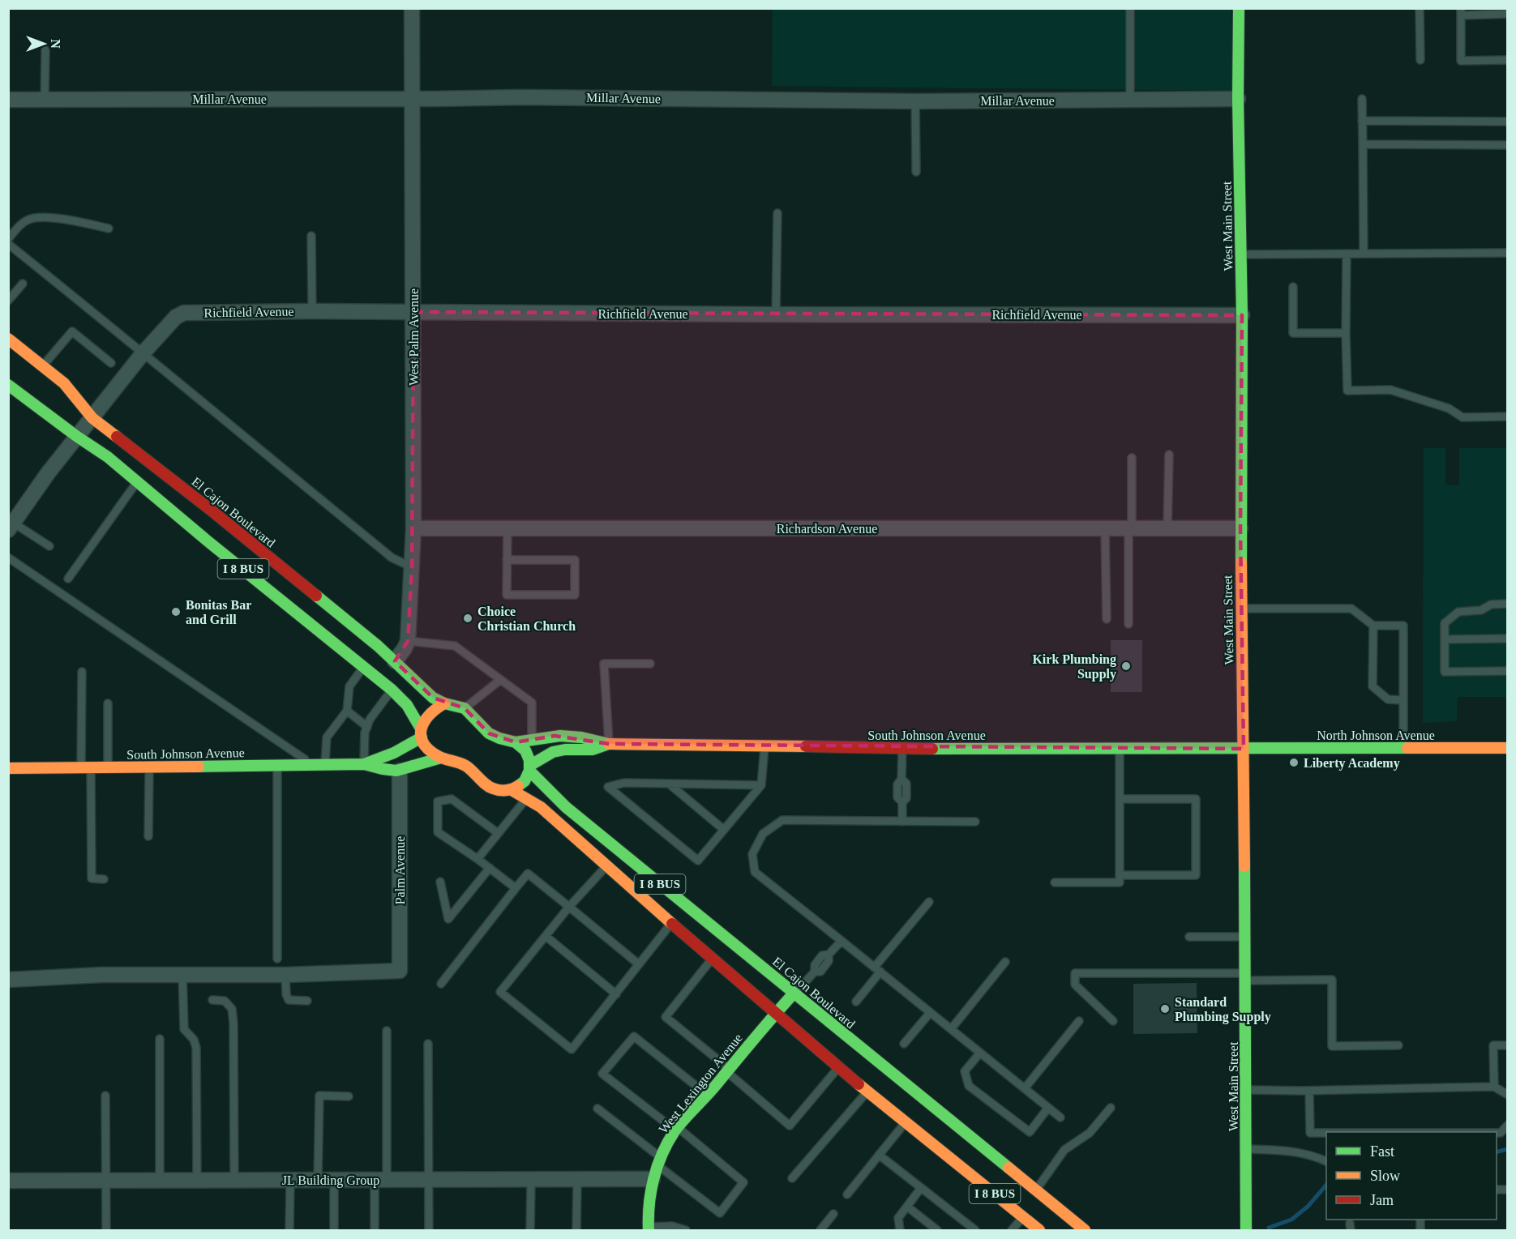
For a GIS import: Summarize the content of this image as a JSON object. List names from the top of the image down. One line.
{"streets":{"main road":["West Main Street","El Cajon Boulevard","I 8 BUS","South Johnson Avenue","North Johnson Avenue","West Lexington Avenue"],"street":["Millar Avenue","Richfield Avenue","West Palm Avenue","Richardson Avenue","Palm Avenue","JL Building Group"]},"crossings":[["Millar Avenue","West Main Street"],["Millar Avenue","West Palm Avenue"],["West Main Street","Richfield Avenue"],["West Main Street","Richardson Avenue"],["West Main Street","South Johnson Avenue"],["West Main Street","North Johnson Avenue"],["Richfield Avenue","West Palm Avenue"],["Richfield Avenue","El Cajon Boulevard"],["Richfield Avenue","I 8 BUS"],["West Palm Avenue","Richardson Avenue"],["El Cajon Boulevard","I 8 BUS"],["El Cajon Boulevard","South Johnson Avenue"],["El Cajon Boulevard","West Lexington Avenue"],["I 8 BUS","South Johnson Avenue"],["I 8 BUS","West Lexington Avenue"],["South Johnson Avenue","North Johnson Avenue"],["South Johnson Avenue","Palm Avenue"],["West Lexington Avenue","JL Building Group"]],"places":["Bonitas Bar and Grill","Choice Christian Church","Kirk Plumbing Supply","Liberty Academy","Standard Plumbing Supply"],"legend":["Fast","Slow","Jam"],"north":"right"}
